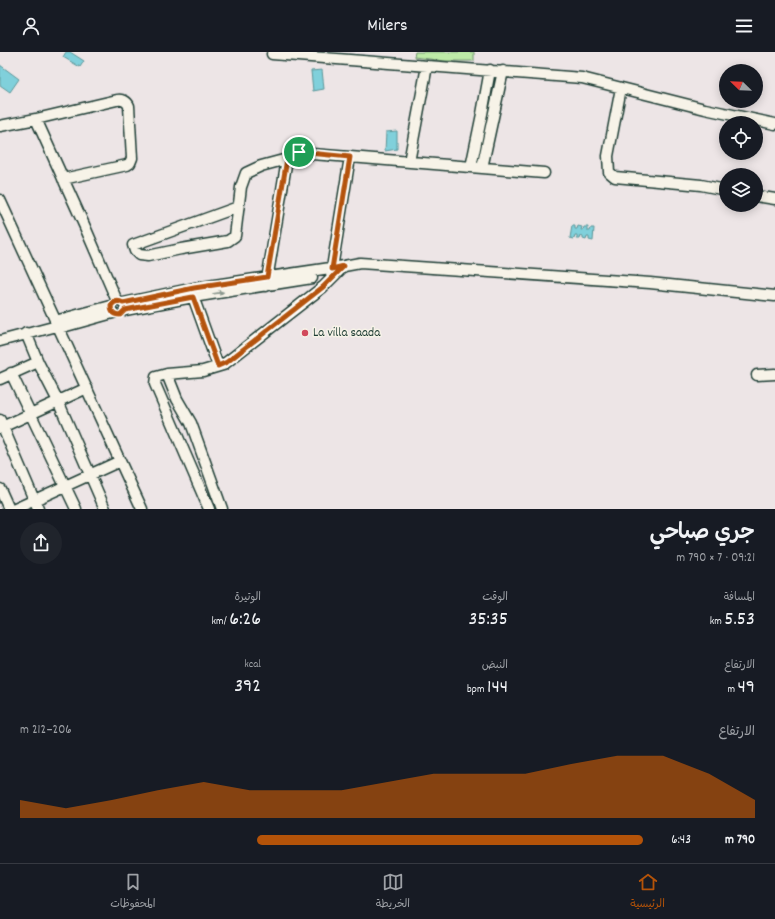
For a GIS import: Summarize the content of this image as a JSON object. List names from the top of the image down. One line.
{"places":["La villa saada"],"north":"top left","page":{"header":"Milers","heading":["جري صباحي","09:21 · 7 × 790 m"],"stats":[["المسافة","5.53 km"],["الوقت","35:35"],["الوتيرة","6:26 /km"],["الارتفاع","49 m"],["النبض","144 bpm"],["kcal","392"]],"chart":["الارتفاع","206–212 m"],"list":[{"name":"790 m","note":"6:43"}],"tabs":["الرئيسية","الخريطة","المحفوظات"]}}
